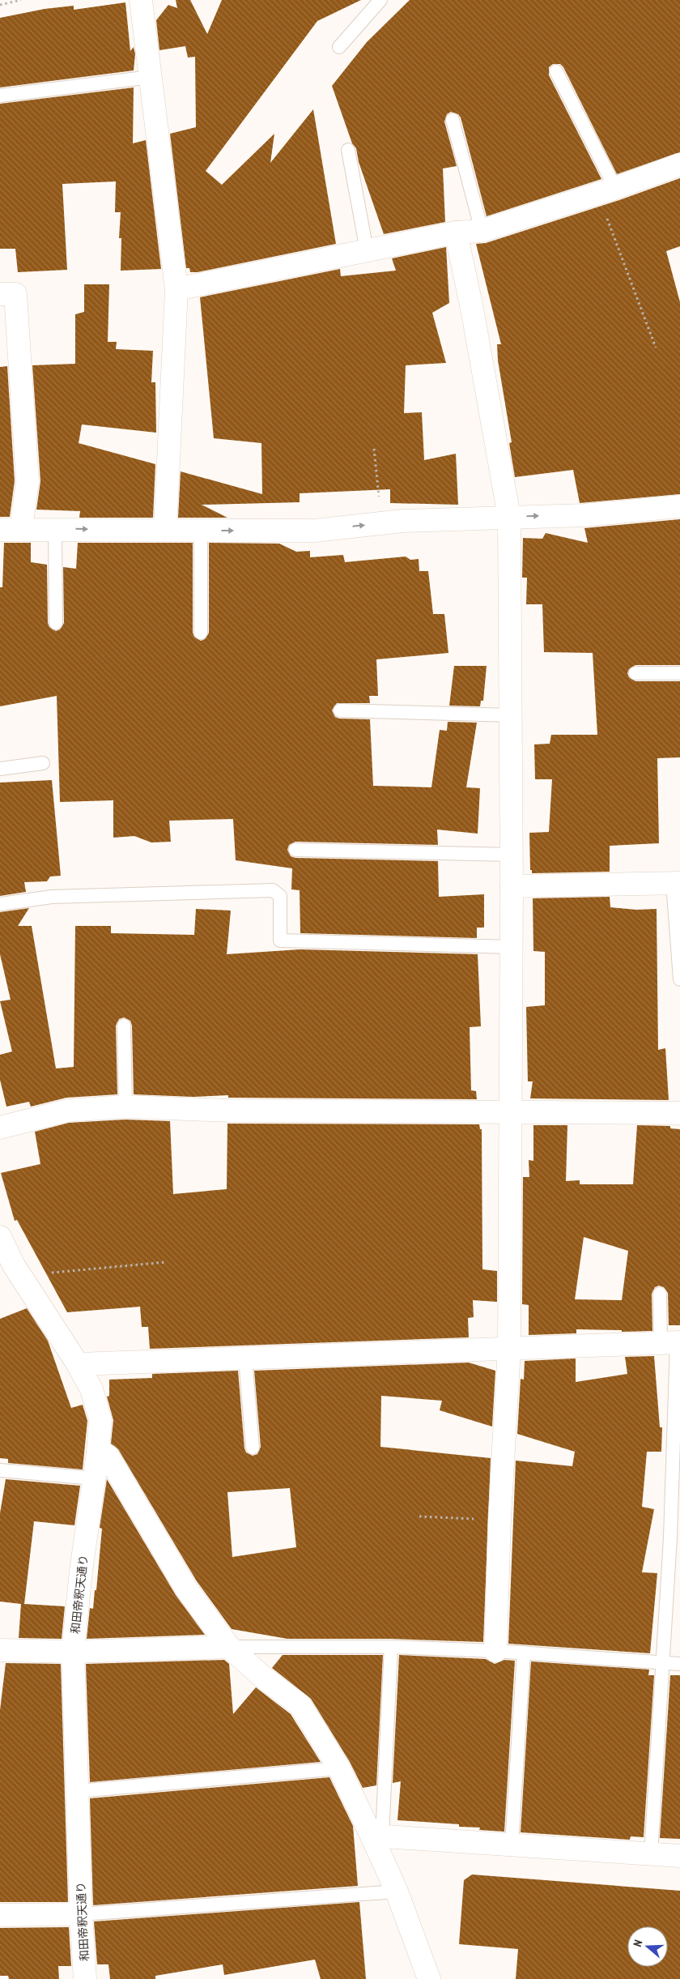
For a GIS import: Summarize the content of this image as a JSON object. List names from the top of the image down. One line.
{"streets":{"street":["和田帝釈天通り"]},"north":"left"}
